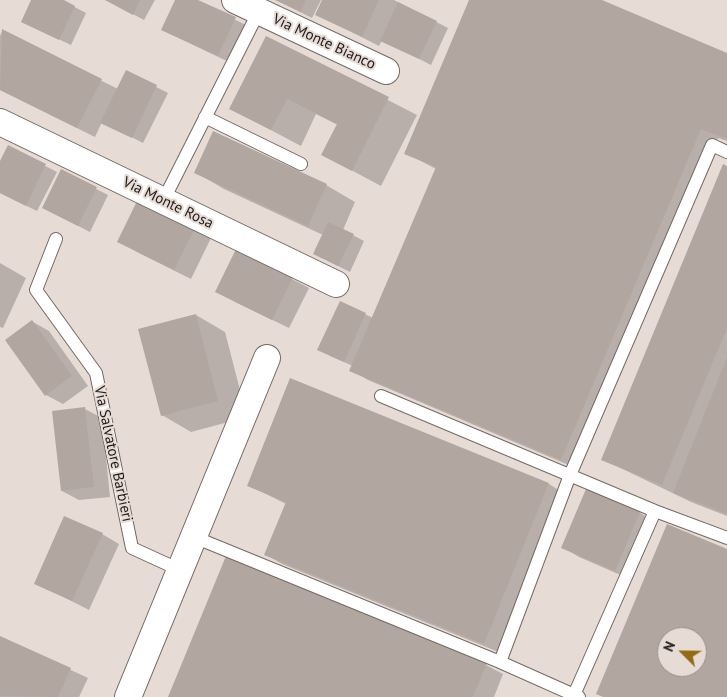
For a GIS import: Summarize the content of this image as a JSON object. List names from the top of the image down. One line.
{"streets":{"street":["Via Monte Bianco","Via Monte Rosa"],"lane":["Via Salvatore Barbieri"]},"north":"top left"}
